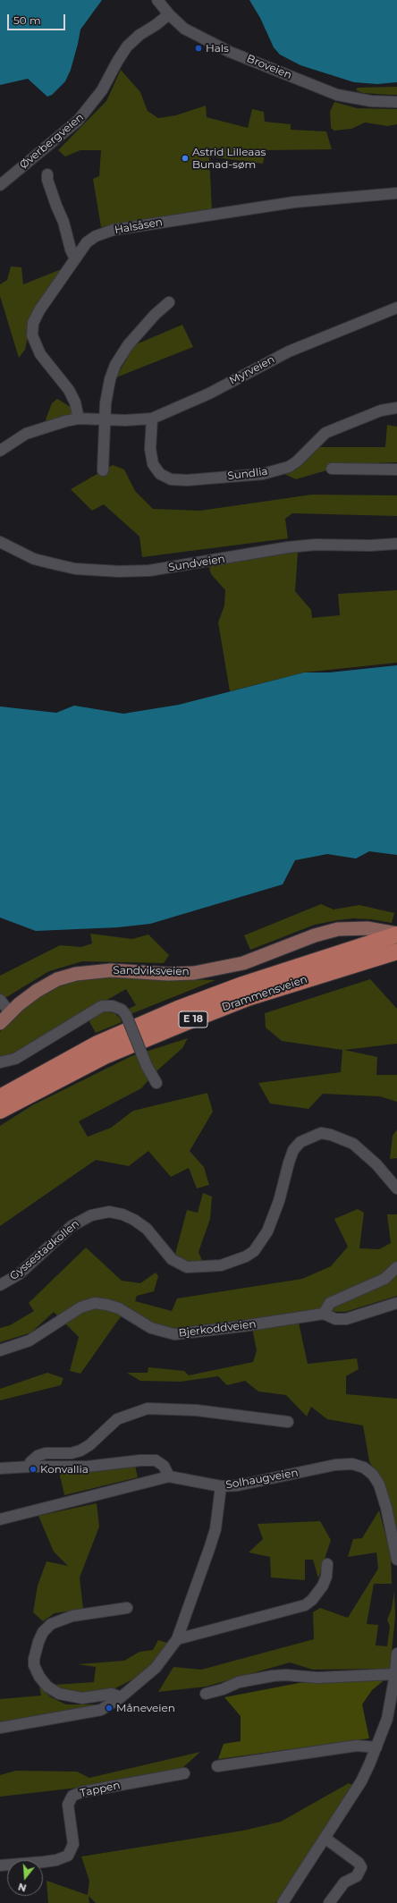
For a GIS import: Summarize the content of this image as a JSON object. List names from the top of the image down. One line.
{"streets":{"highway":["Drammensveien","E 18"],"main road":["Sandviksveien"],"street":["Broveien","Øverbergveien","Halsåsen","Myrveien","Sundlia","Sundveien","Gyssestadkollen","Bjerkoddveien","Solhaugveien","Tappen"]},"crossings":[["Broveien","Øverbergveien"],["Halsåsen","Myrveien"],["Myrveien","Sundlia"],["Sandviksveien","Drammensveien"]],"places":["Hals","Astrid Lilleaas Bunad-søm","Konvallia","Måneveien"],"scale_bar":"50 m","north":"bottom"}
